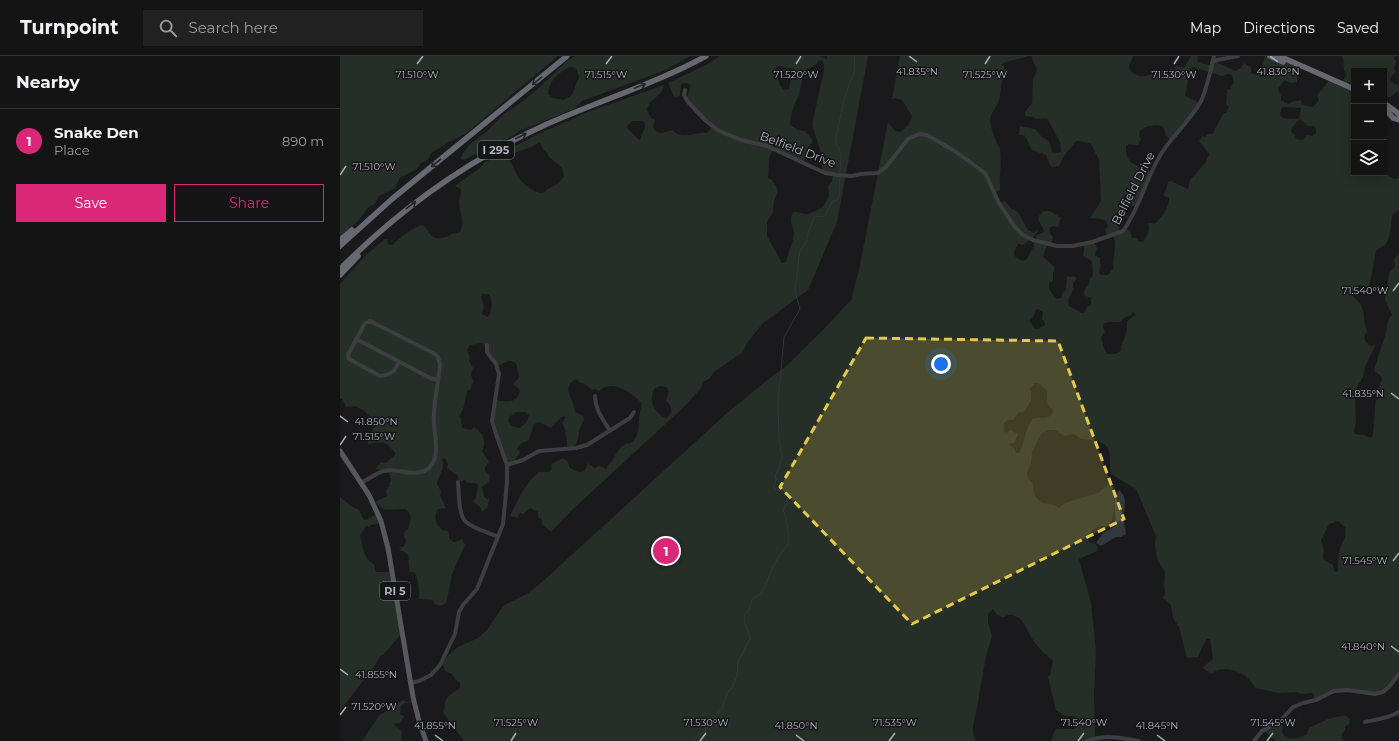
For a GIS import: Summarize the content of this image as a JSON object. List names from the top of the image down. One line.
{"streets":{"highway":["I 295"],"main road":["RI 5"],"street":["Belfield Drive"]},"page":{"header":"Turnpoint","search":"Search here","nav":["Map","Directions","Saved"],"heading":"Nearby","map_buttons":["+","−"],"list":[{"mark":"1","name":"Snake Den","note":"Place","value":"890 m"}],"buttons":["Save","Share"],"pins":"1"},"coordinates":["41.835°N","41.830°N","71.510°W","71.515°W","71.520°W","71.525°W","71.530°W","71.540°W","41.850°N","71.545°W","41.840°N","41.855°N","71.535°W","41.845°N"]}
